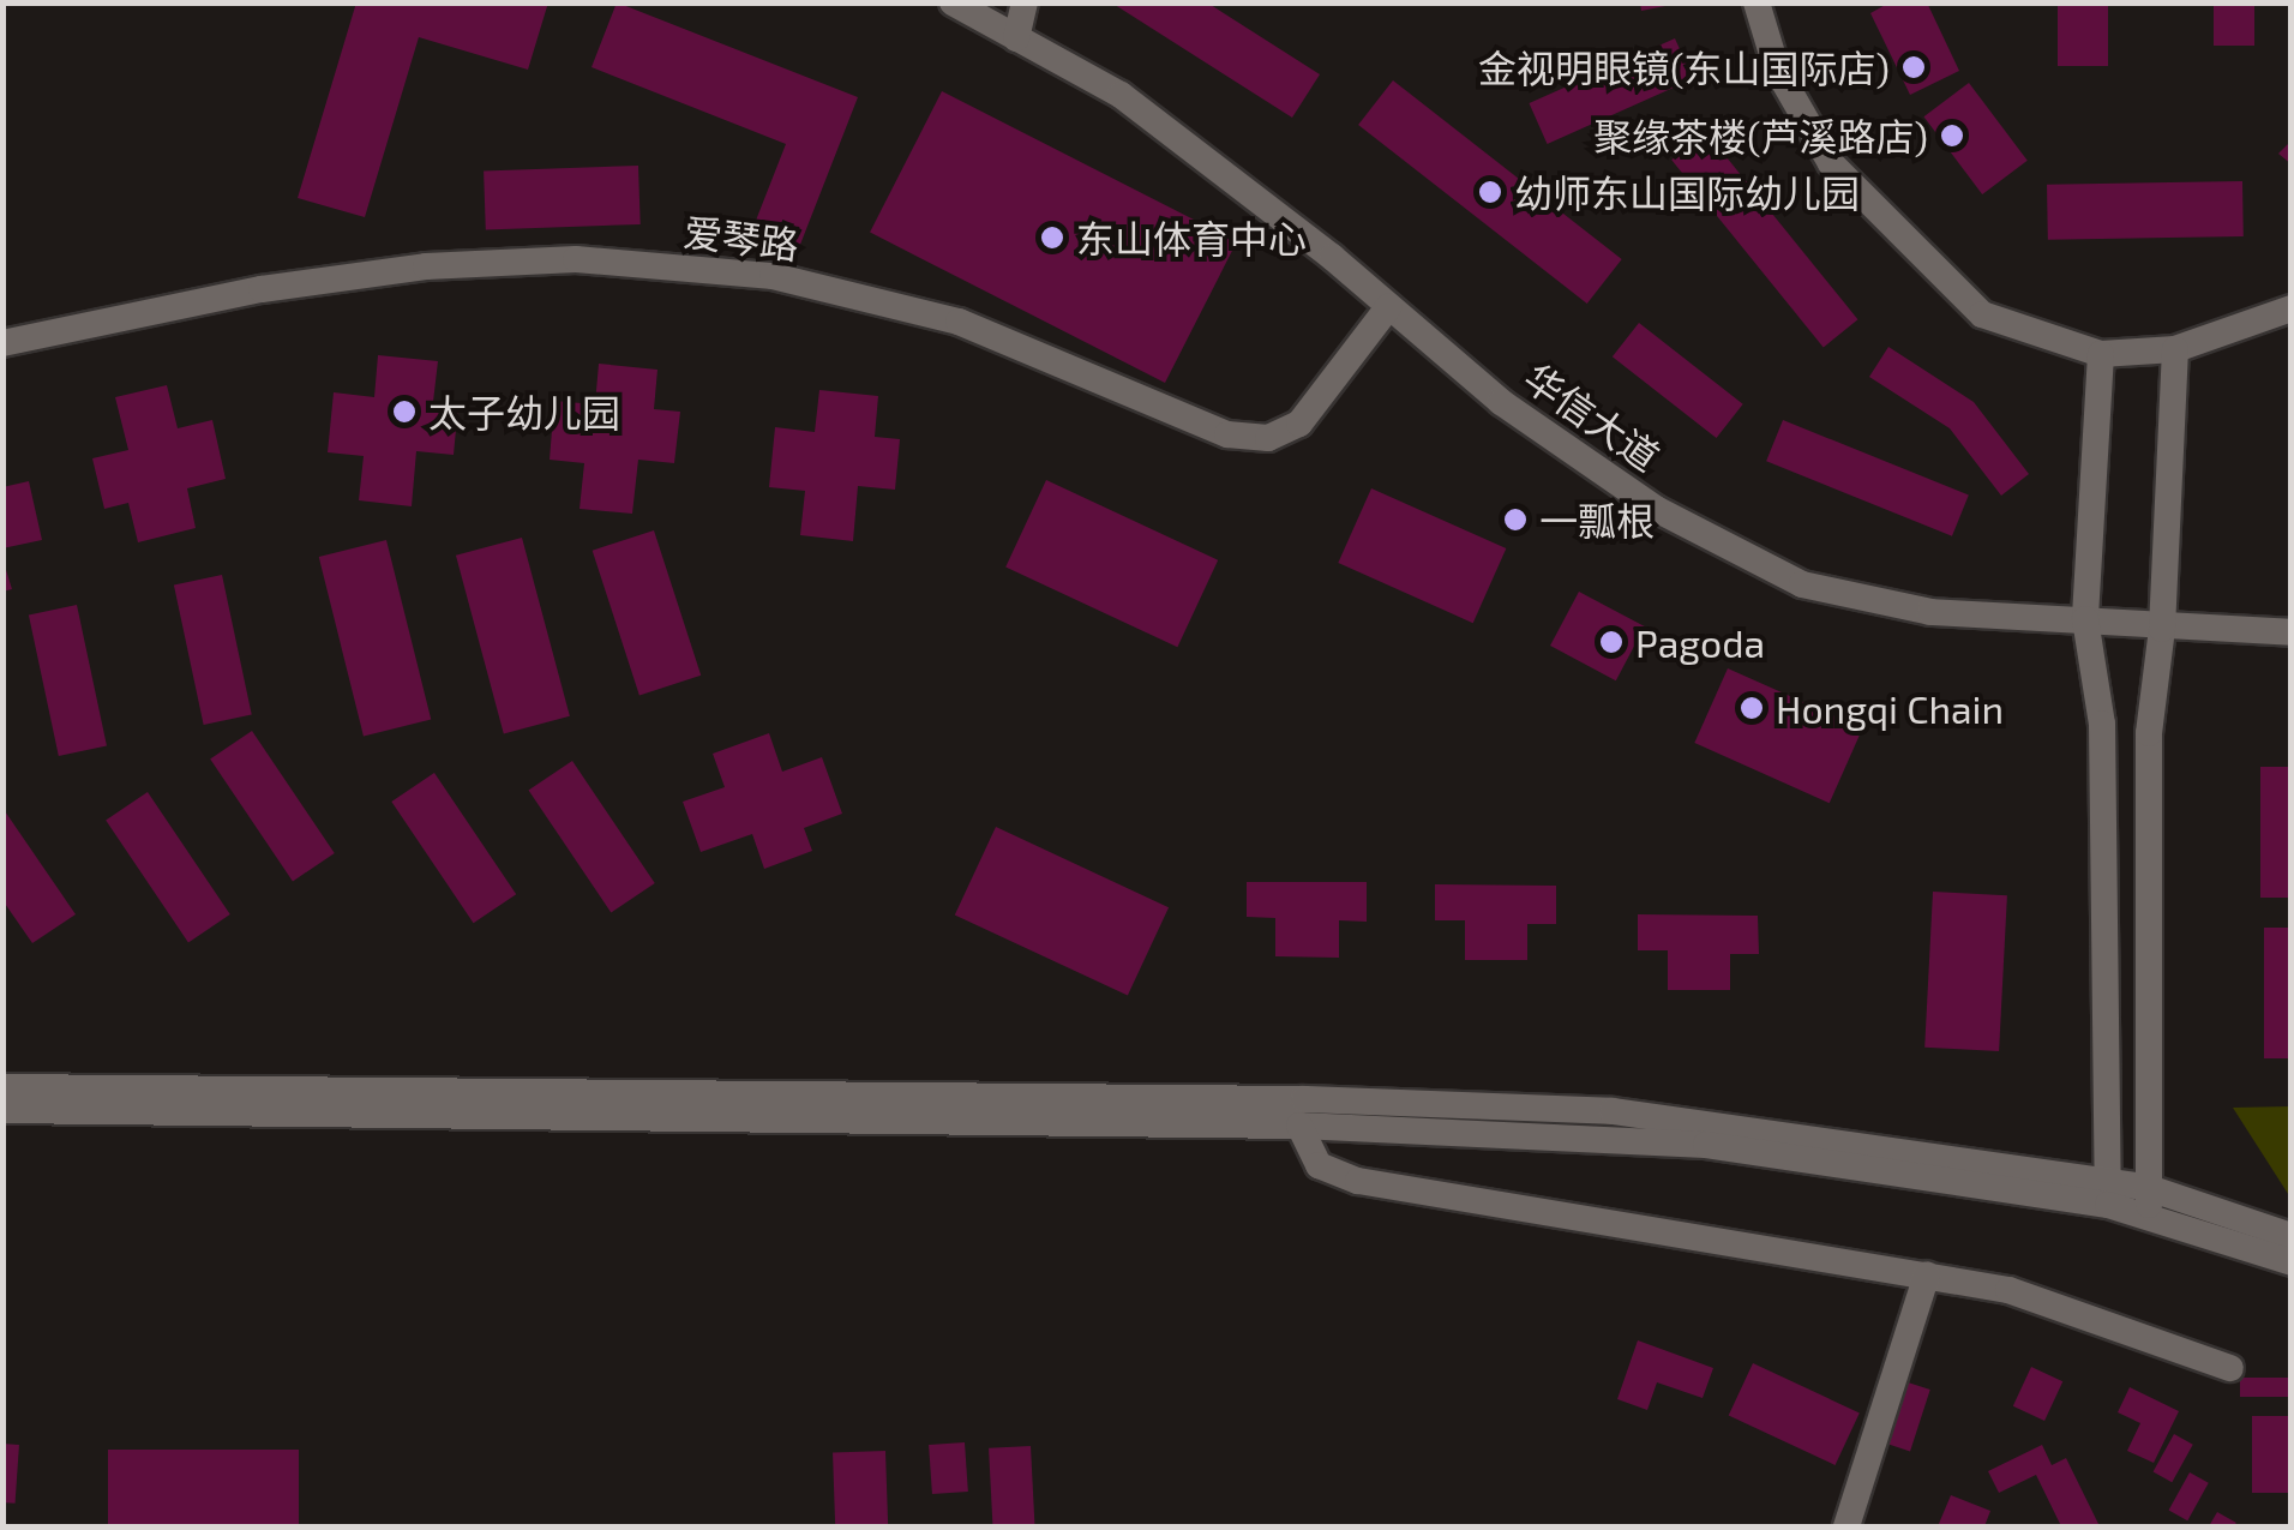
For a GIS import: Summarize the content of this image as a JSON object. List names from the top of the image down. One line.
{"streets":{"street":["爱琴路","华信大道"]},"crossings":[["爱琴路","华信大道"]],"places":["金视明眼镜(东山国际店)","聚缘茶楼(芦溪路店)","幼师东山国际幼儿园","东山体育中心","太子幼儿园","一瓢根","Pagoda","Hongqi Chain"]}
